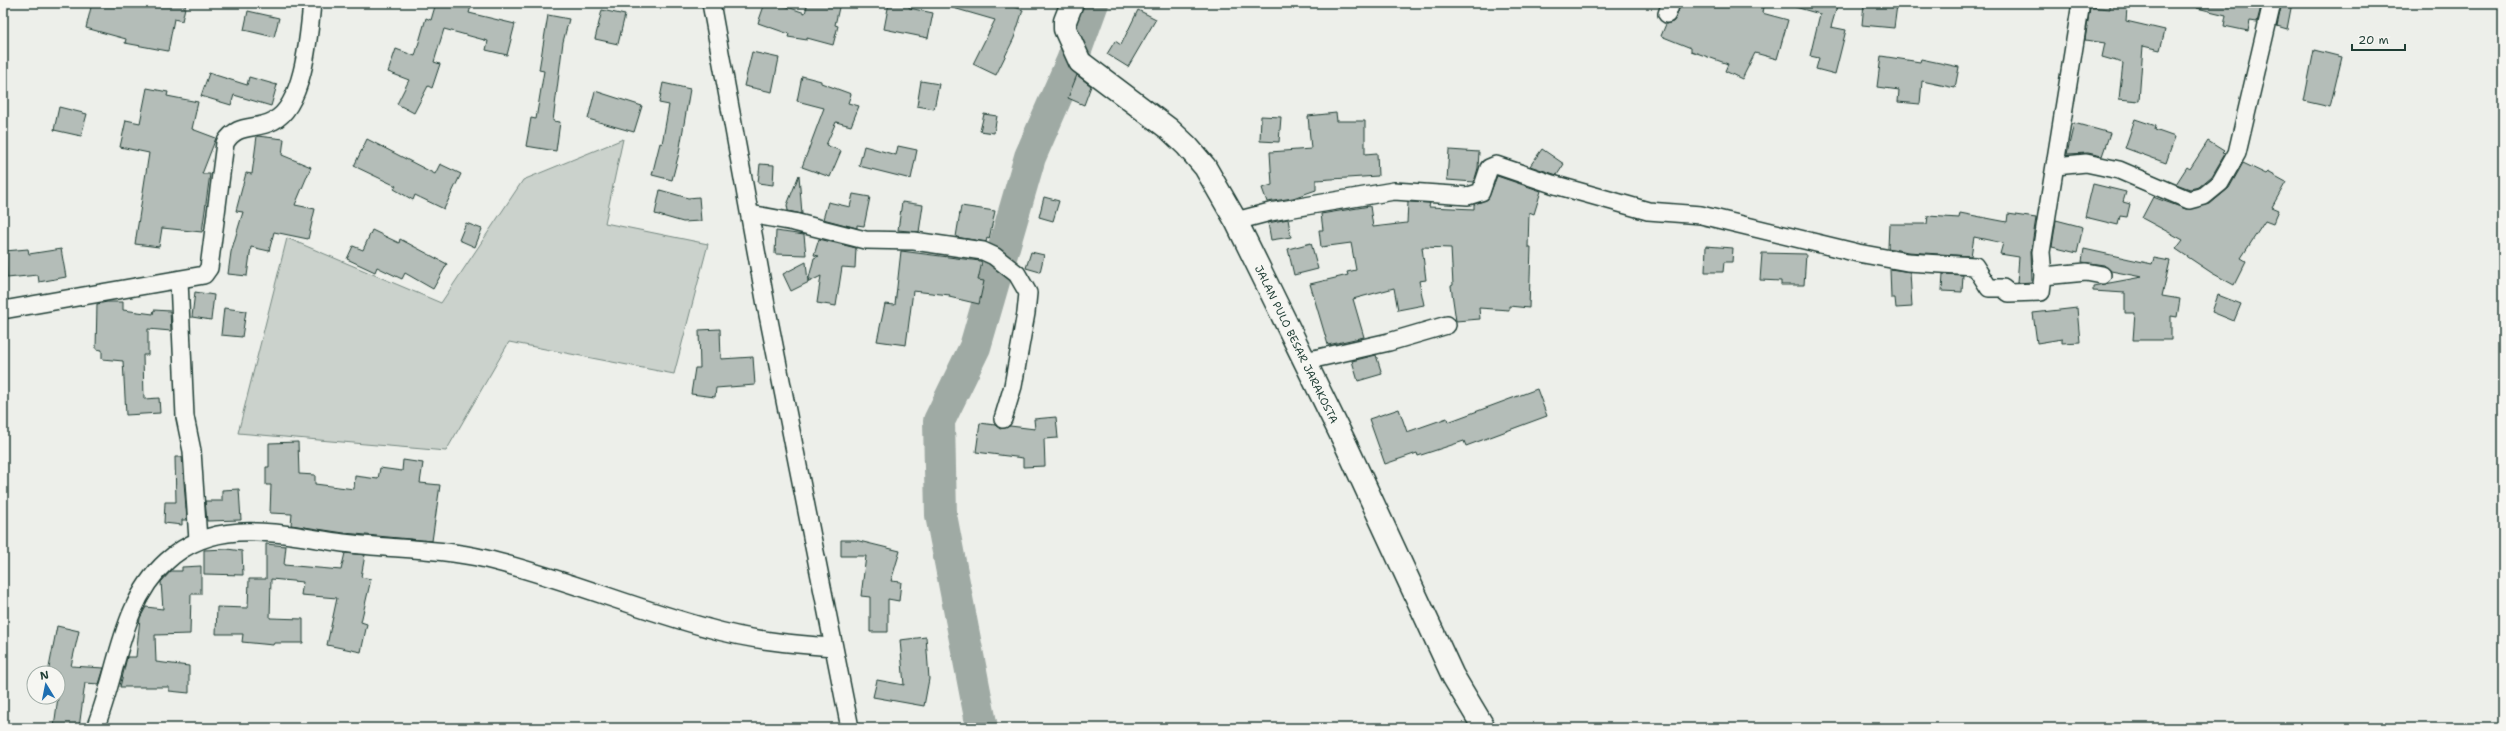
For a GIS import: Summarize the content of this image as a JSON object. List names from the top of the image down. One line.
{"streets":{"street":["JALAN PULO BESAR JARAKOSTA"]},"scale_bar":"20 m","north":"top"}
